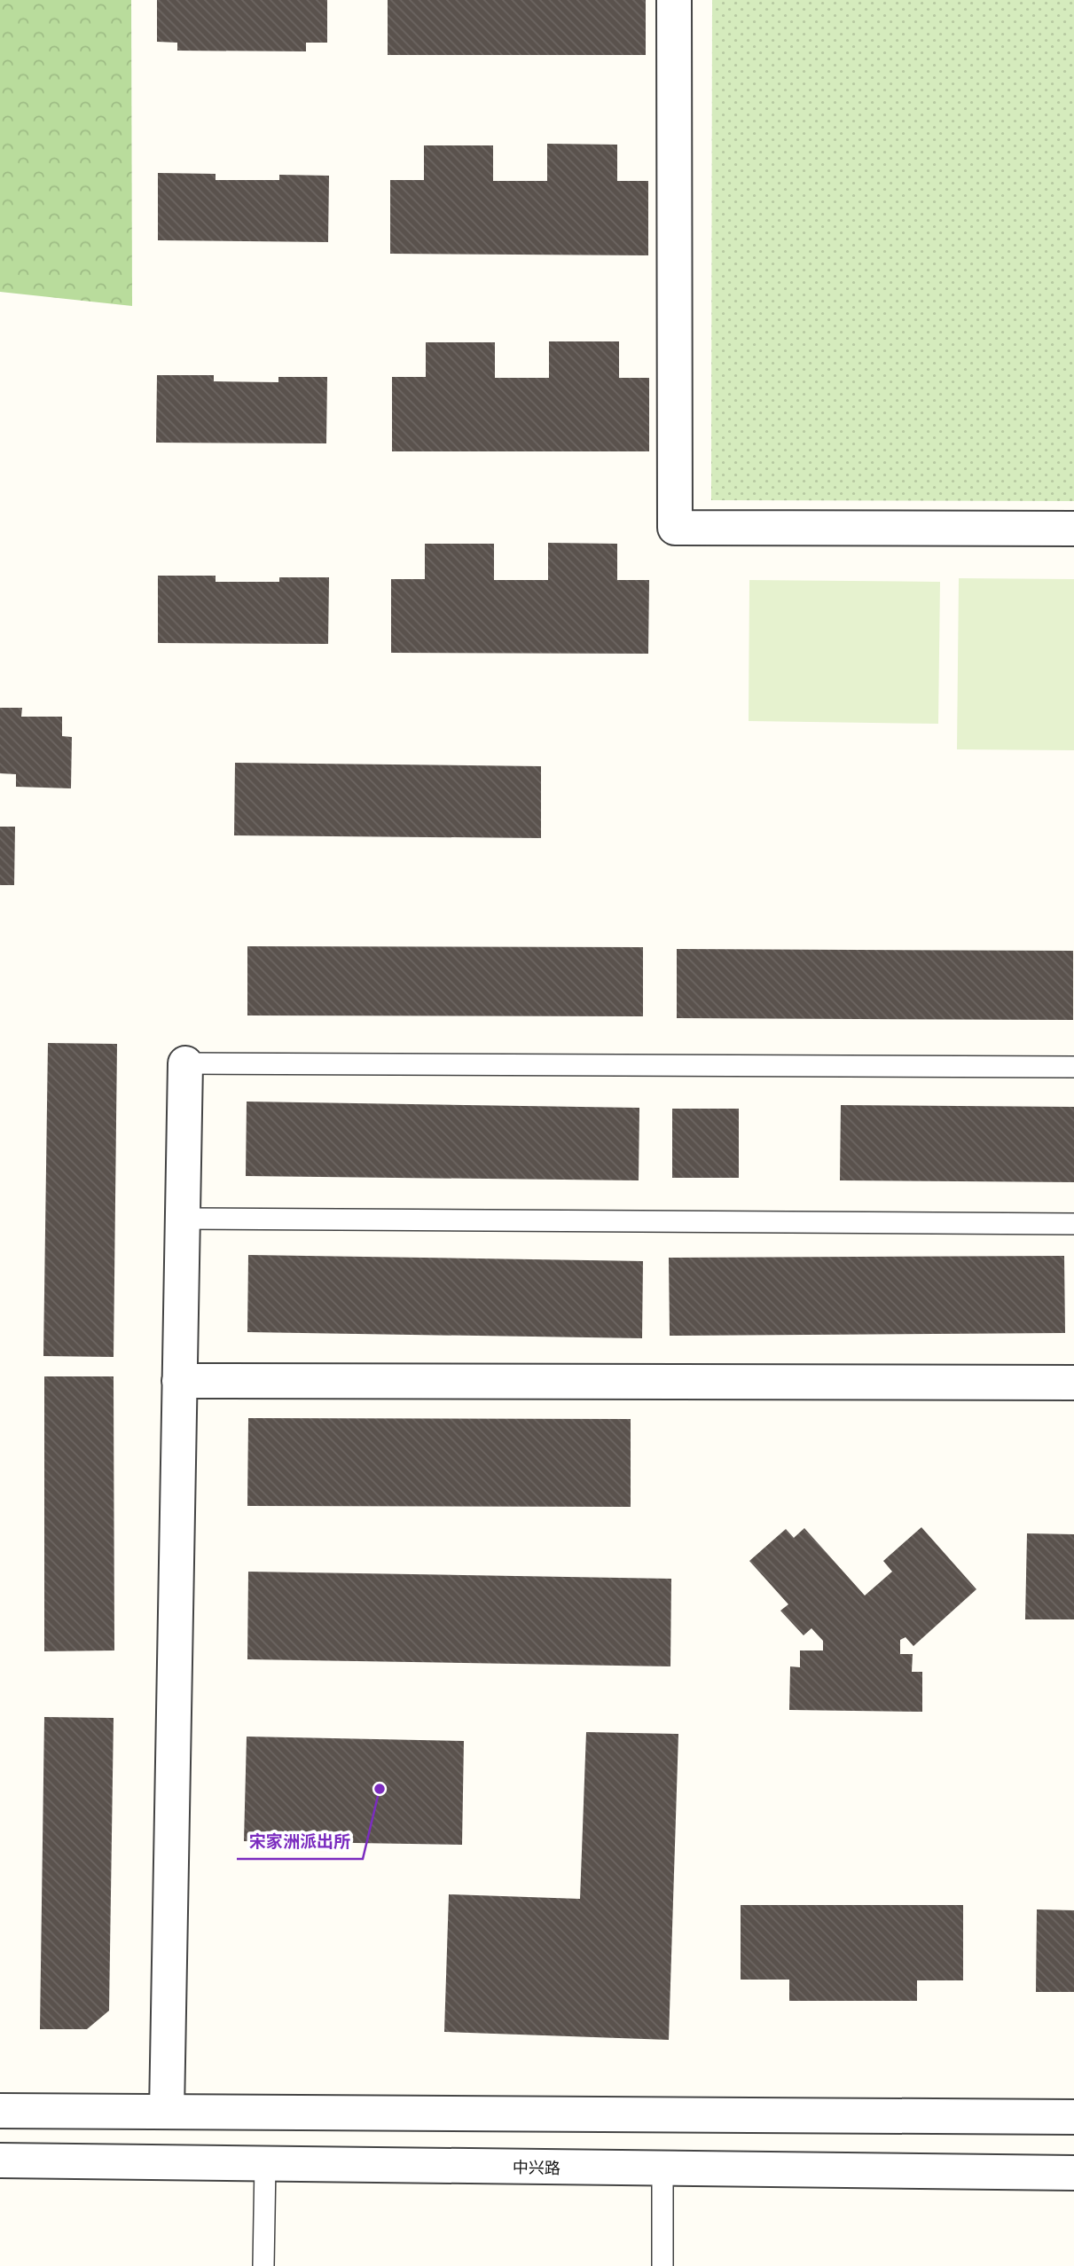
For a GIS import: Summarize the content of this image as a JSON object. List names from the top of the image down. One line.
{"streets":{"street":["中兴路"]},"places":["宋家洲派出所"]}
